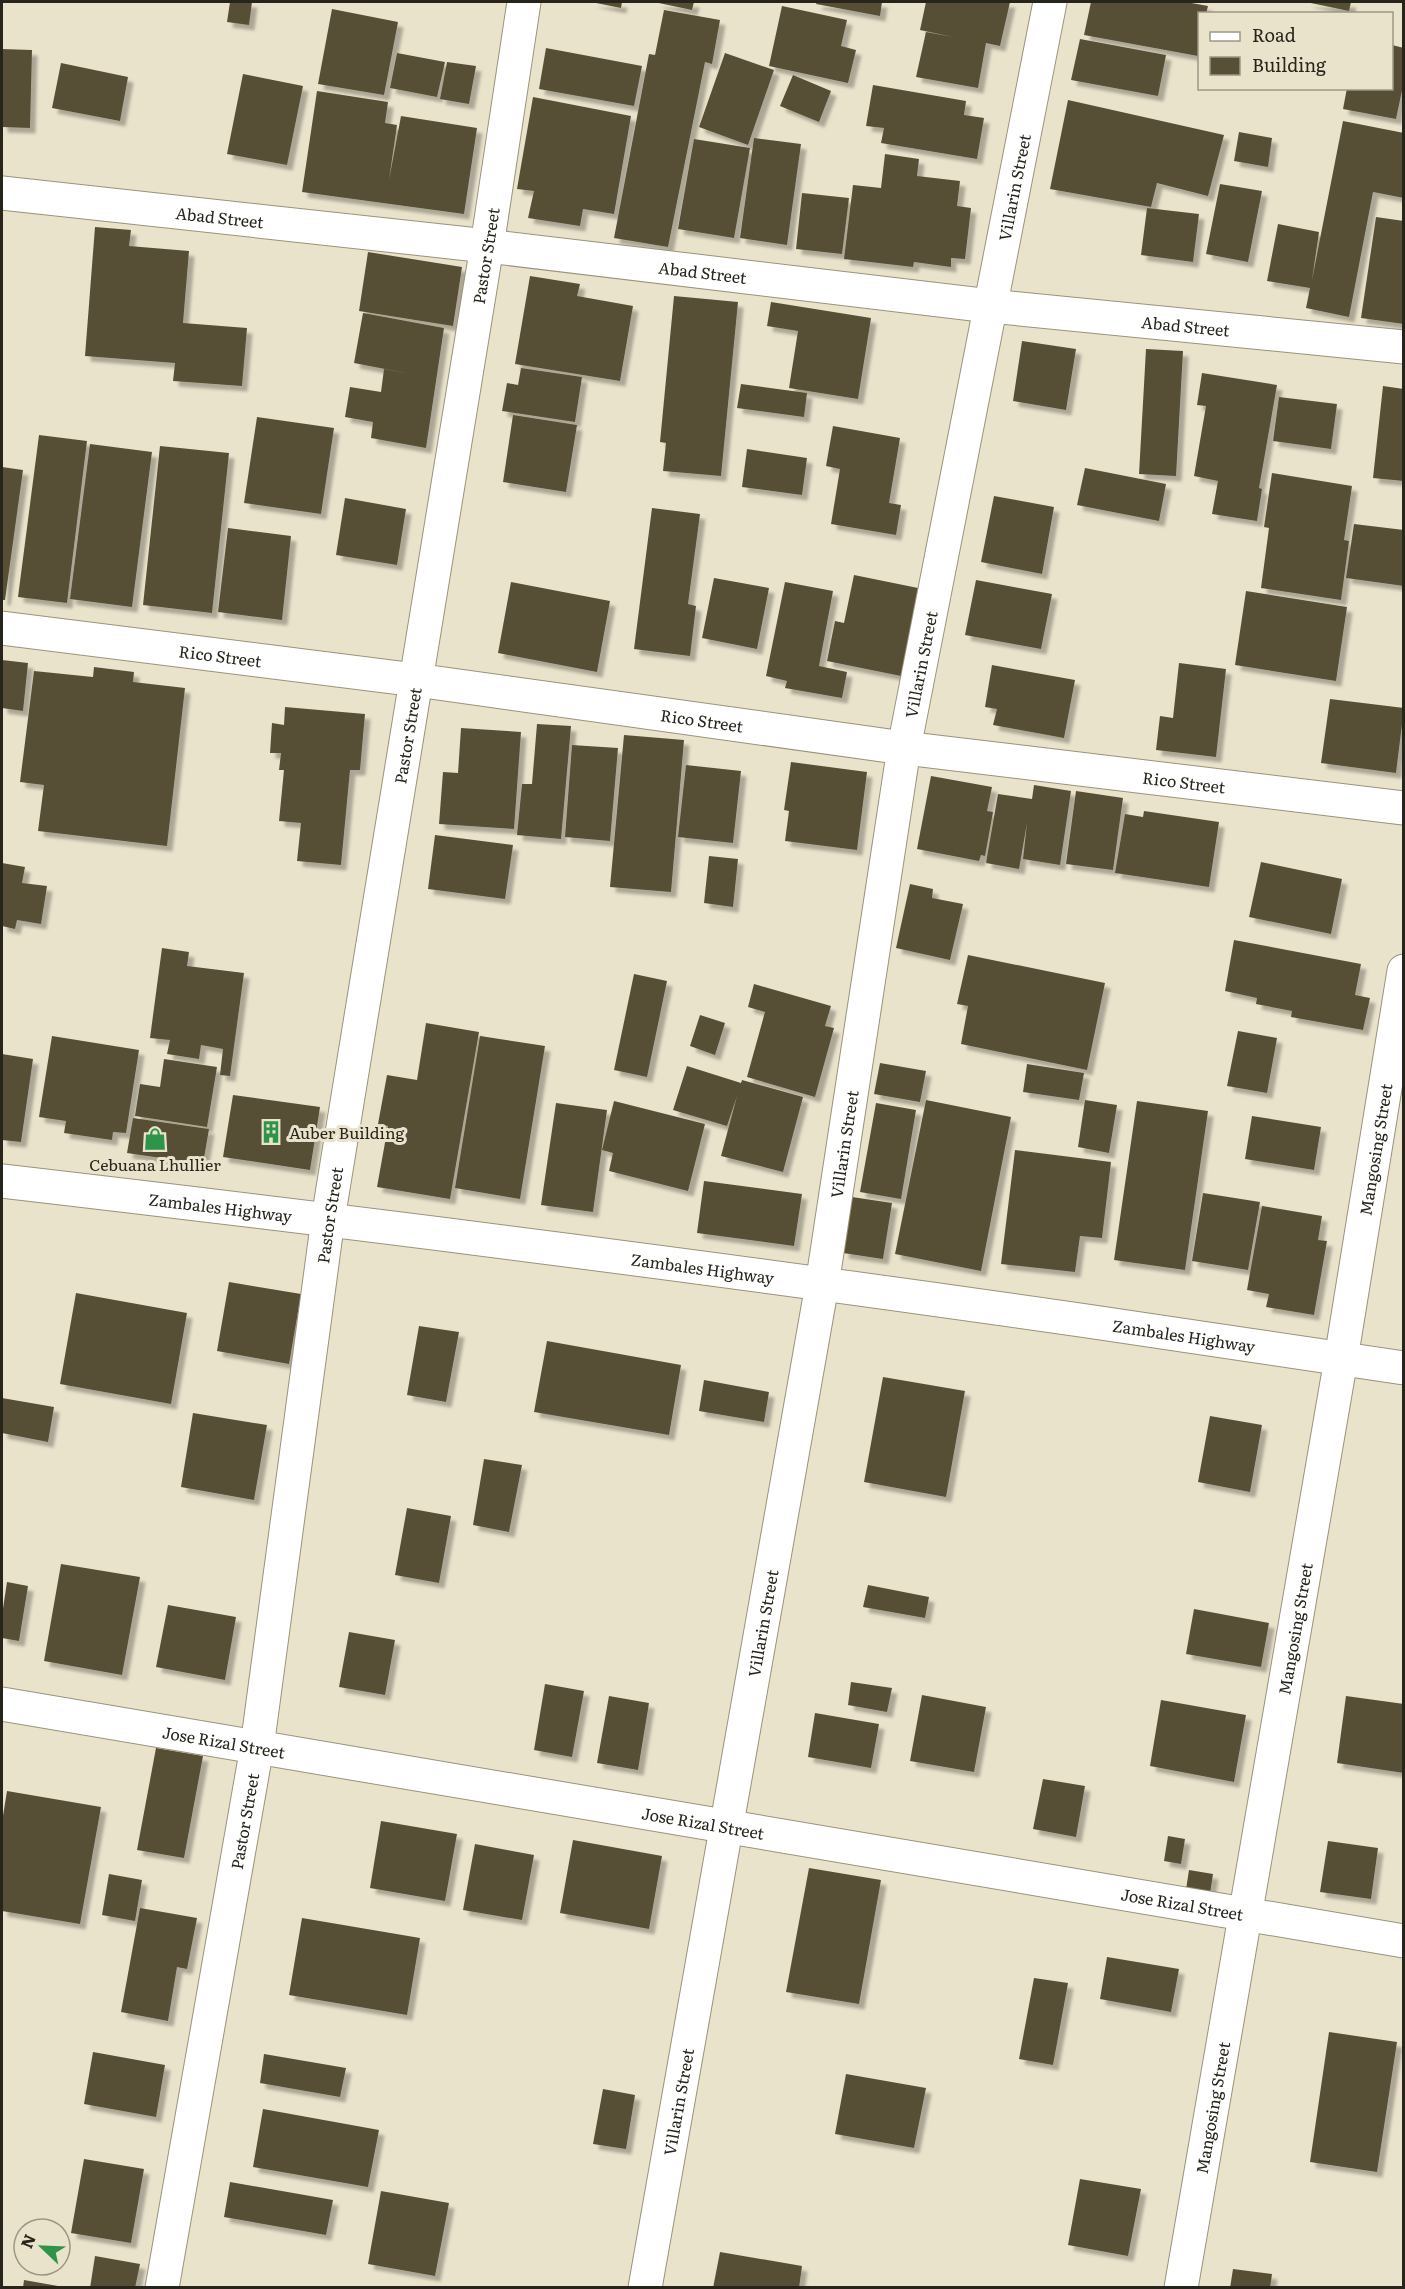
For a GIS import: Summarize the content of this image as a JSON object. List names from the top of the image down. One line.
{"streets":{"street":["Villarin Street","Abad Street","Pastor Street","Rico Street","Mangosing Street","Zambales Highway","Jose Rizal Street"]},"crossings":[["Villarin Street","Abad Street"],["Villarin Street","Rico Street"],["Villarin Street","Zambales Highway"],["Villarin Street","Jose Rizal Street"],["Abad Street","Pastor Street"],["Pastor Street","Rico Street"],["Pastor Street","Zambales Highway"],["Pastor Street","Jose Rizal Street"],["Mangosing Street","Zambales Highway"],["Mangosing Street","Jose Rizal Street"]],"places":{"building":["Auber Building"],"shop":["Cebuana Lhullier"]},"legend":["Road","Building"],"north":"top left"}
